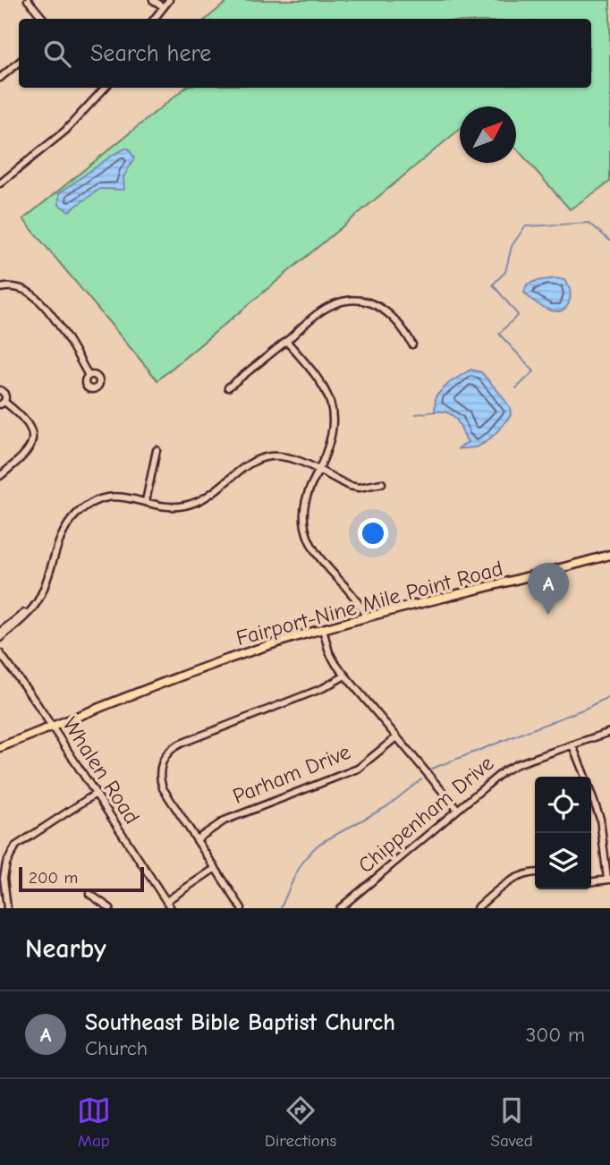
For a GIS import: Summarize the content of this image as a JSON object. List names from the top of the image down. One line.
{"streets":{"main road":["Fairport-Nine Mile Point Road"],"street":["Whalen Road","Parham Drive","Chippenham Drive"]},"crossings":[["Fairport-Nine Mile Point Road","Whalen Road"]],"scale_bar":"200 m","north":"top right","page":{"search":"Search here","pins":"A","scale":"200 m","heading":"Nearby","list":[{"mark":"A","name":"Southeast Bible Baptist Church","note":"Church","value":"300 m"}],"nav":["Map","Directions","Saved"]}}
